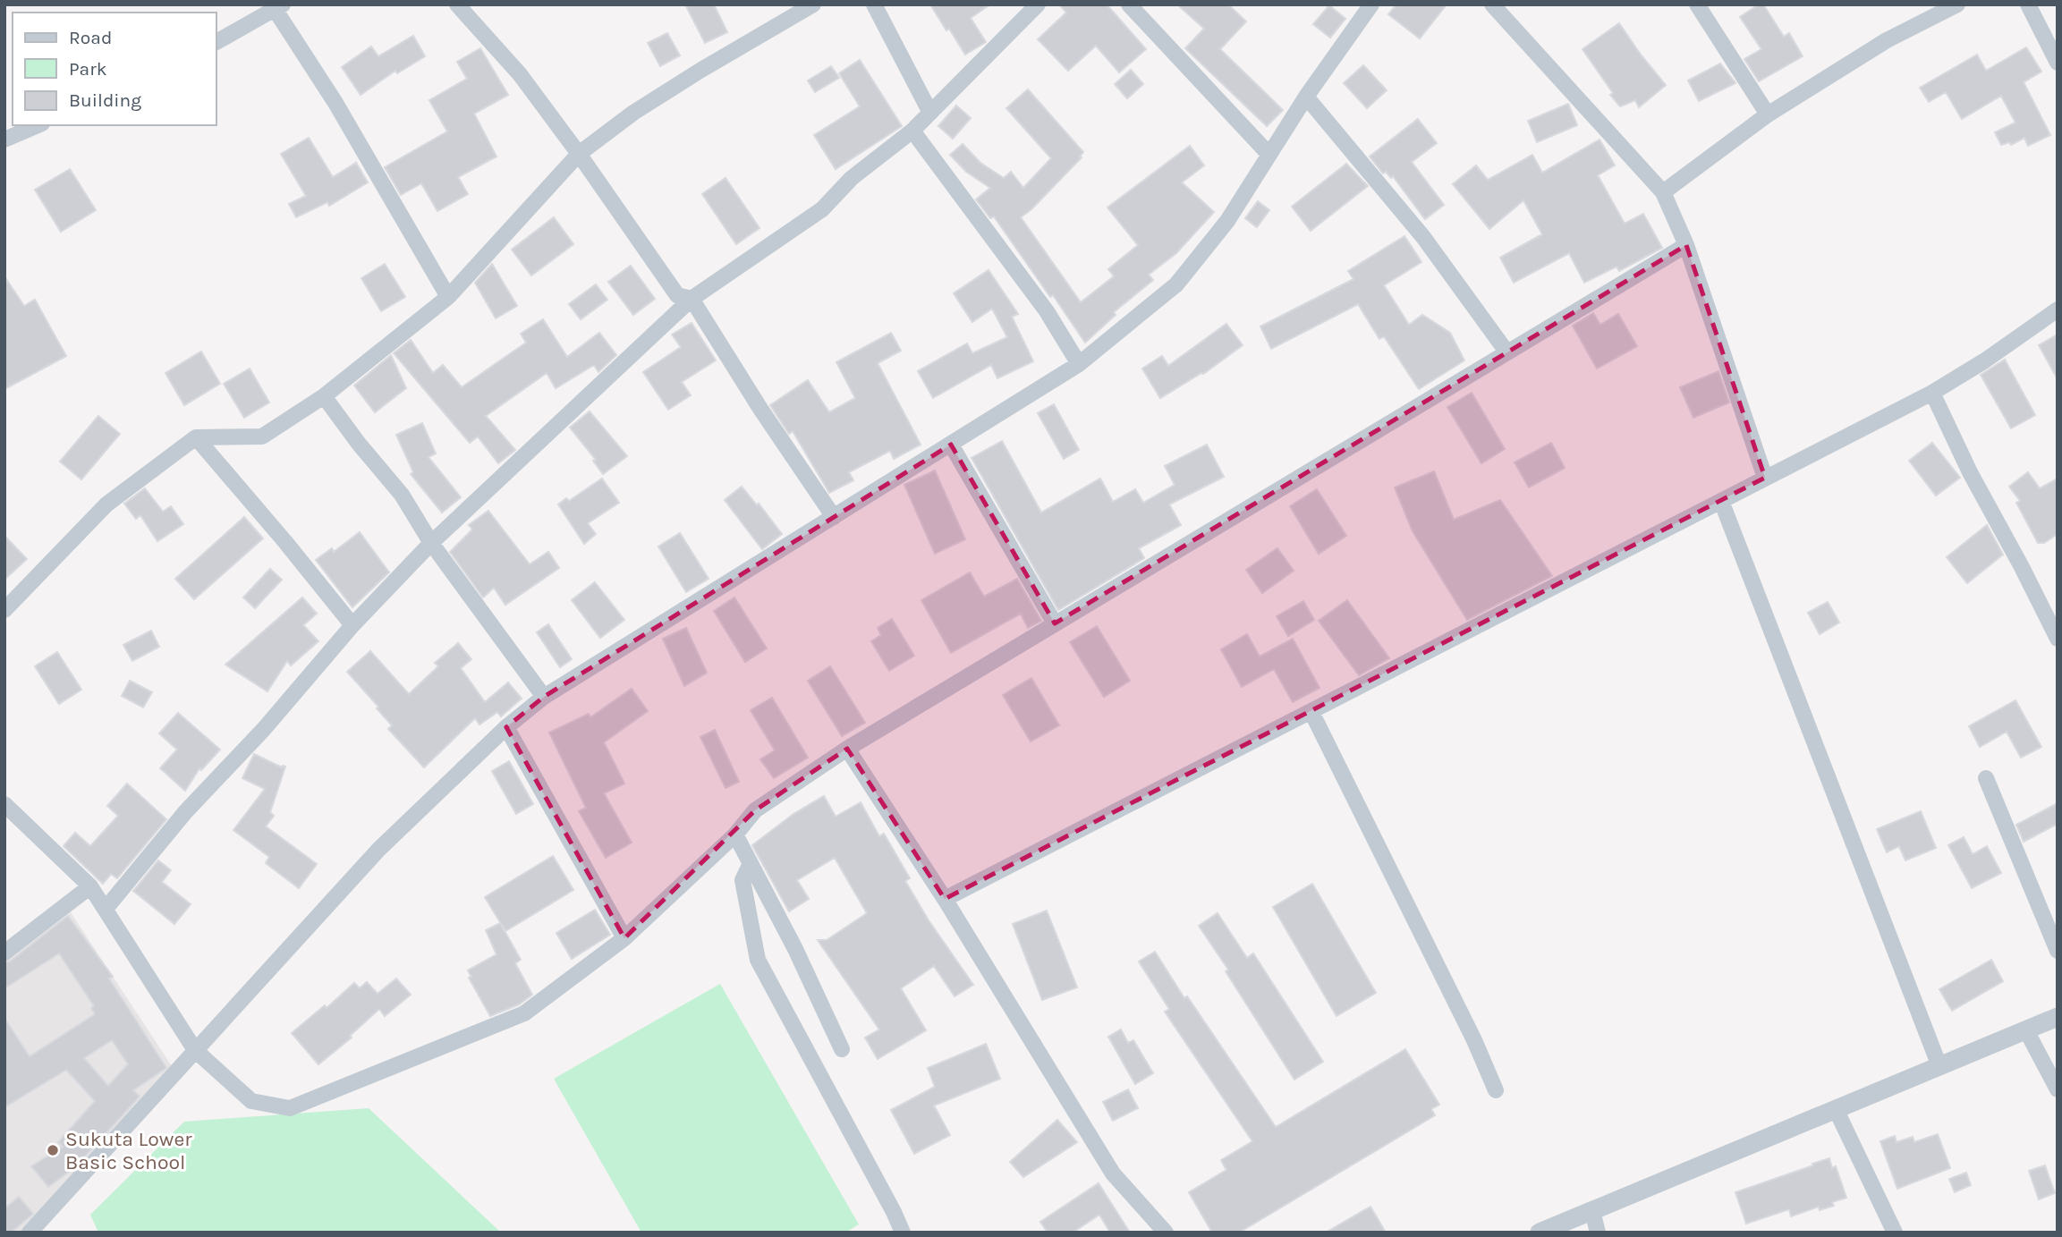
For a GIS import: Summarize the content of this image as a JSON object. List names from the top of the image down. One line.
{"places":["Sukuta Lower Basic School"],"legend":["Road","Park","Building"]}
